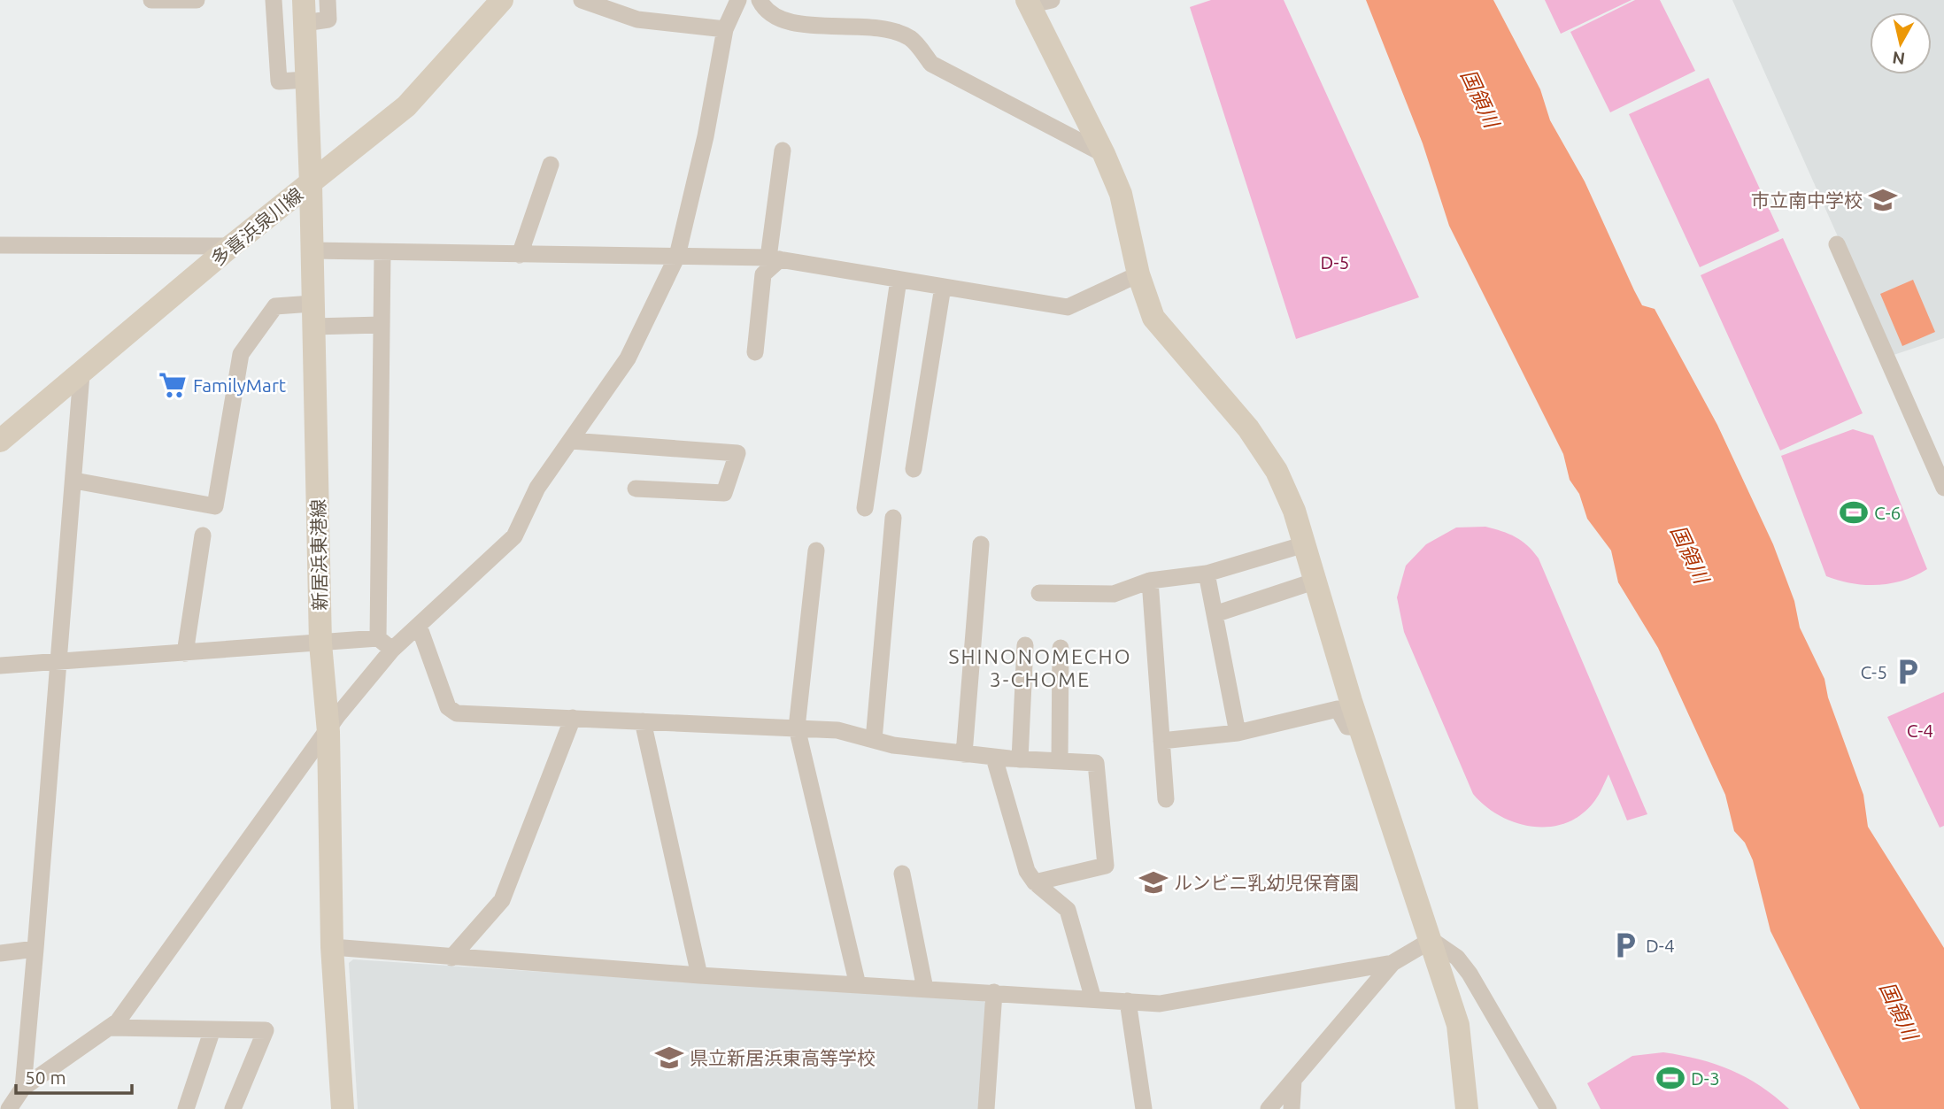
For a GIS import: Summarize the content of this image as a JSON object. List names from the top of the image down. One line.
{"streets":{"main road":["多喜浜泉川線","新居浜東港線"]},"crossings":[["多喜浜泉川線","新居浜東港線"]],"districts":["SHINONOMECHO 3-CHOME"],"water":["国領川"],"parks":["D-5","C-4"],"places":{"school or university":["市立南中学校","ルンビニ乳幼児保育園","県立新居浜東高等学校"],"supermarket":["FamilyMart"],"sports":["C-6","D-3"],"parking":["C-5","D-4"]},"scale_bar":"50 m","north":"bottom"}
